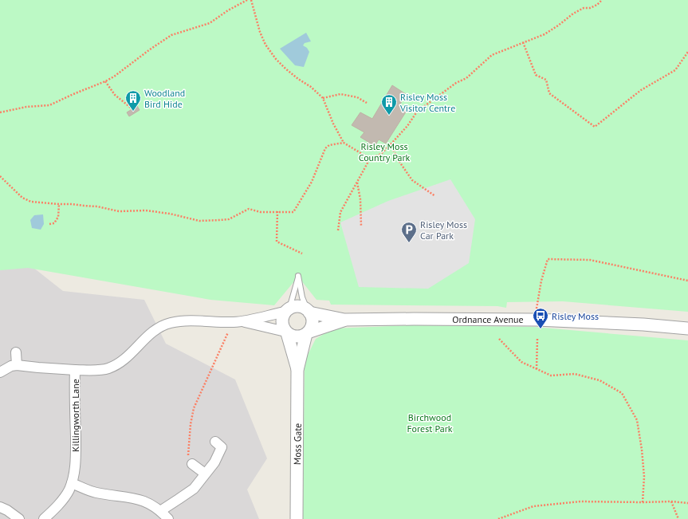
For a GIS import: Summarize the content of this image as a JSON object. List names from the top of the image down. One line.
{"streets":{"street":["Ordnance Avenue","Killingworth Lane","Moss Gate"]},"crossings":[["Ordnance Avenue","Killingworth Lane"],["Ordnance Avenue","Moss Gate"],["Killingworth Lane","Moss Gate"]],"parks":["Risley Moss Country Park","Birchwood Forest Park"],"places":{"building":["Woodland Bird Hide","Risley Moss Visitor Centre"],"parking":["Risley Moss Car Park"],"bus stop":["Risley Moss"]}}
